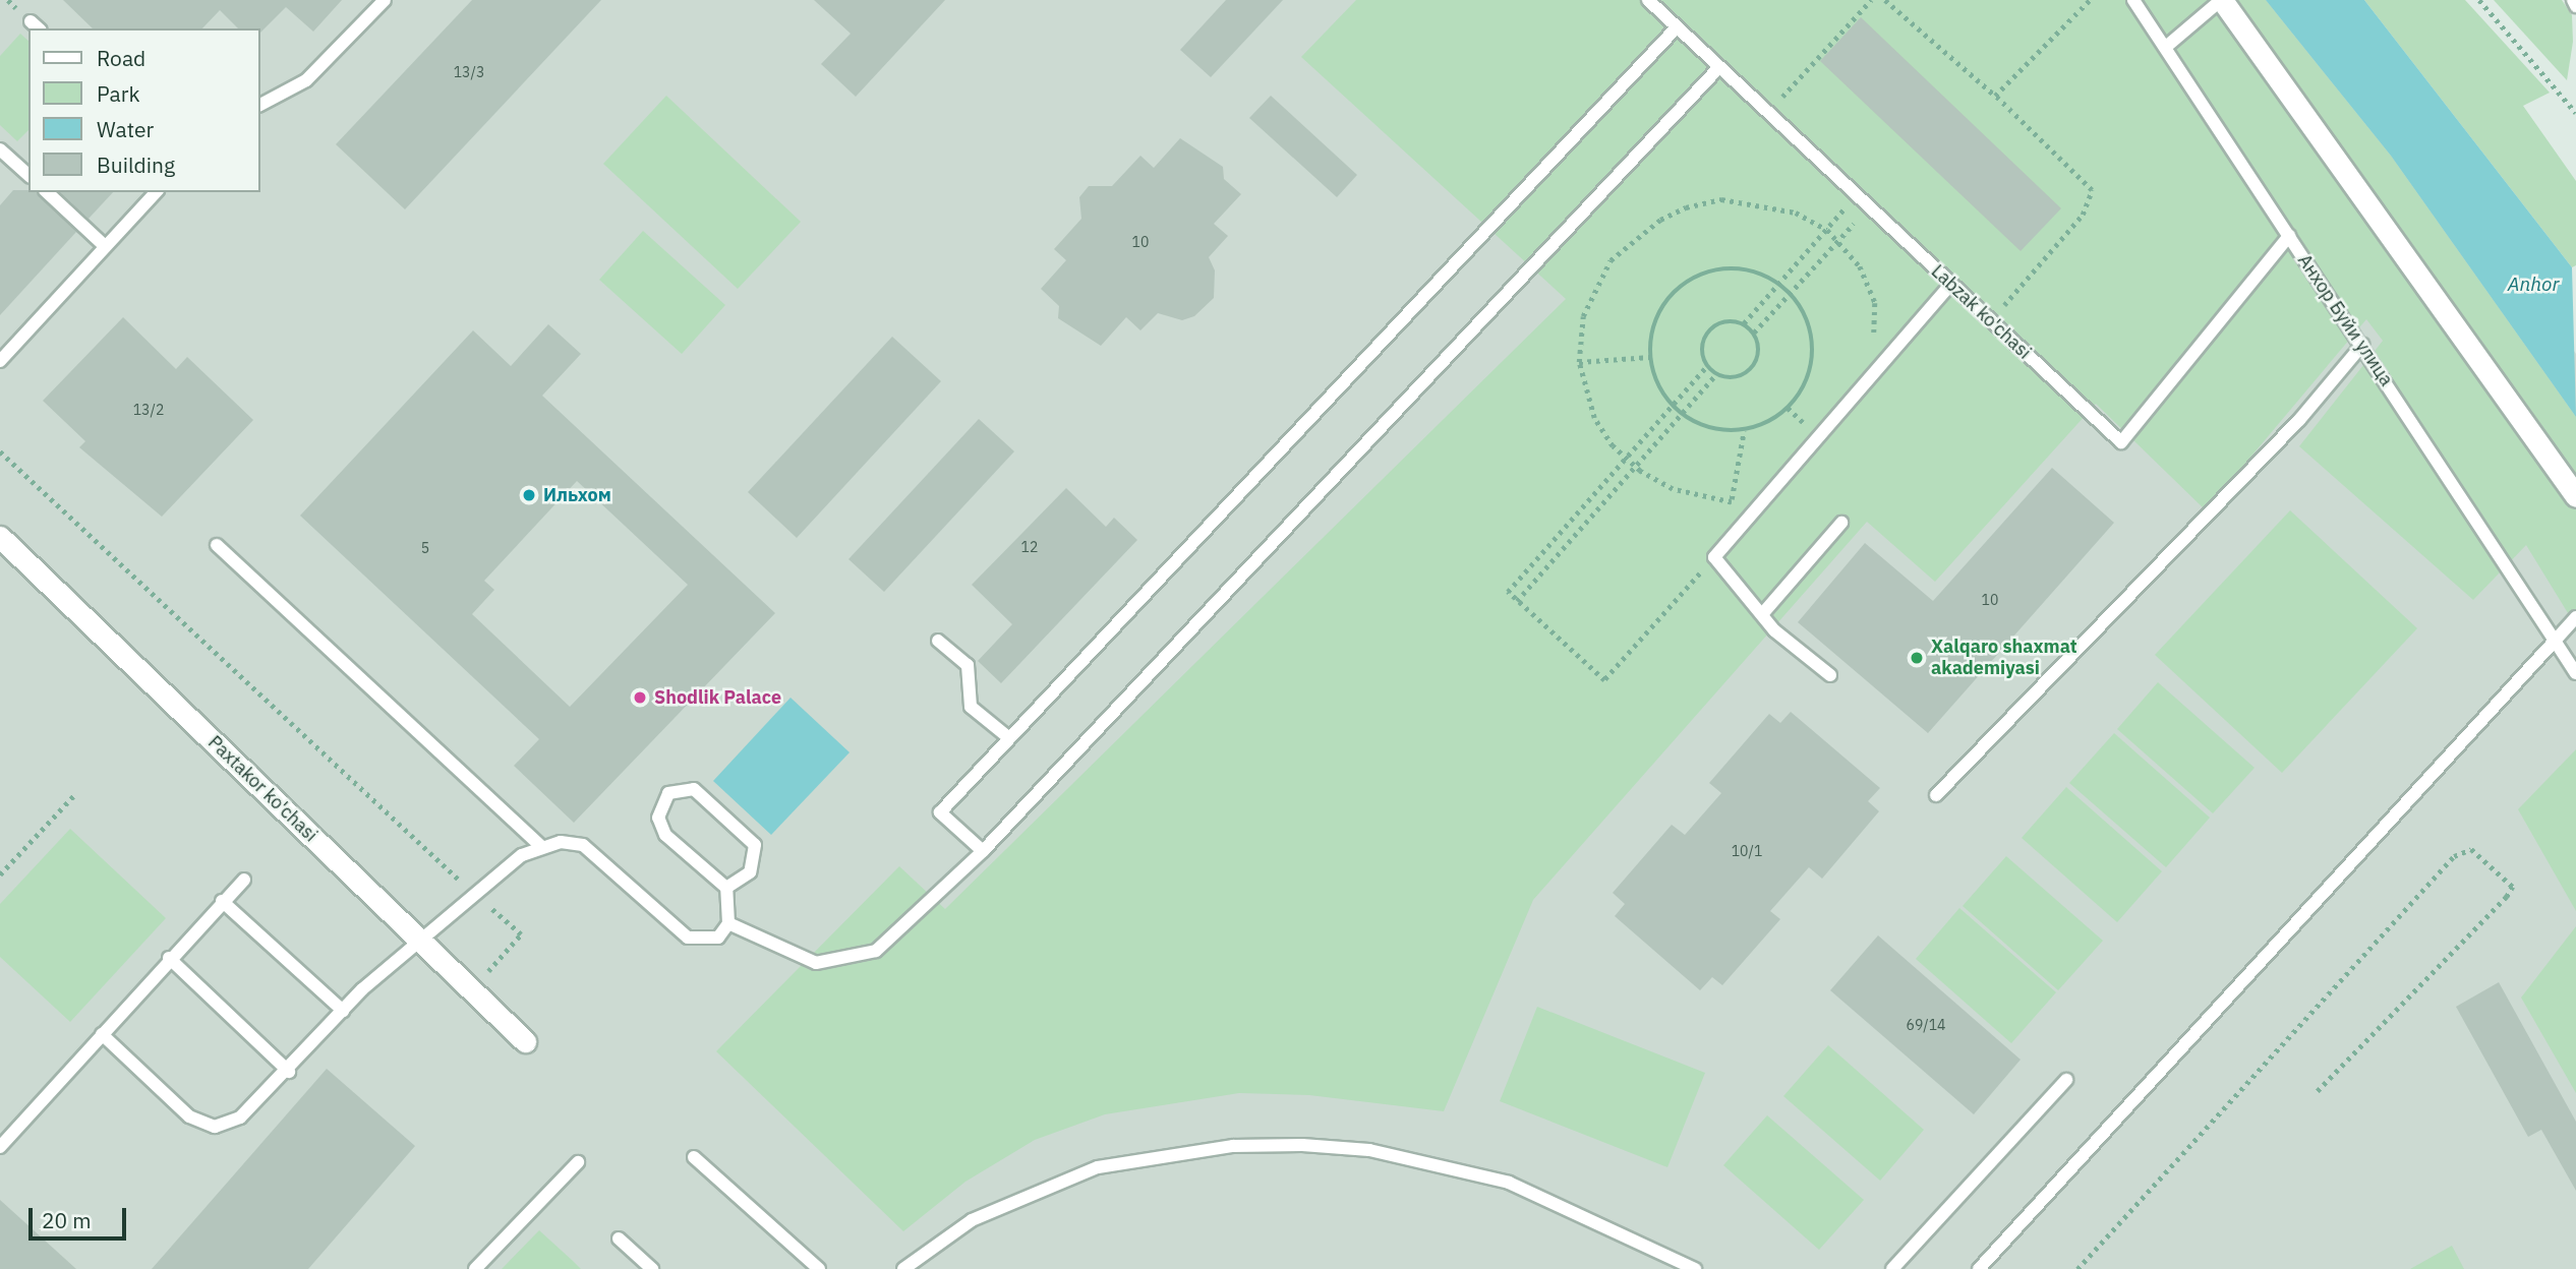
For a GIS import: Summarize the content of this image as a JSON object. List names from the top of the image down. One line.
{"streets":{"street":["Paxtakor ko'chasi"],"lane":["Labzak ko'chasi","Анхор Буйи улица"]},"crossings":[["Labzak ko'chasi","Анхор Буйи улица"]],"water":["Anhor"],"places":["Ильхом","Xalqaro shaxmat akademiyasi","Shodlik Palace"],"house_numbers":["13/3","10","13/2","12","5","10","10/1","69/14"],"legend":["Road","Park","Water","Building"],"scale_bar":"20 m"}
